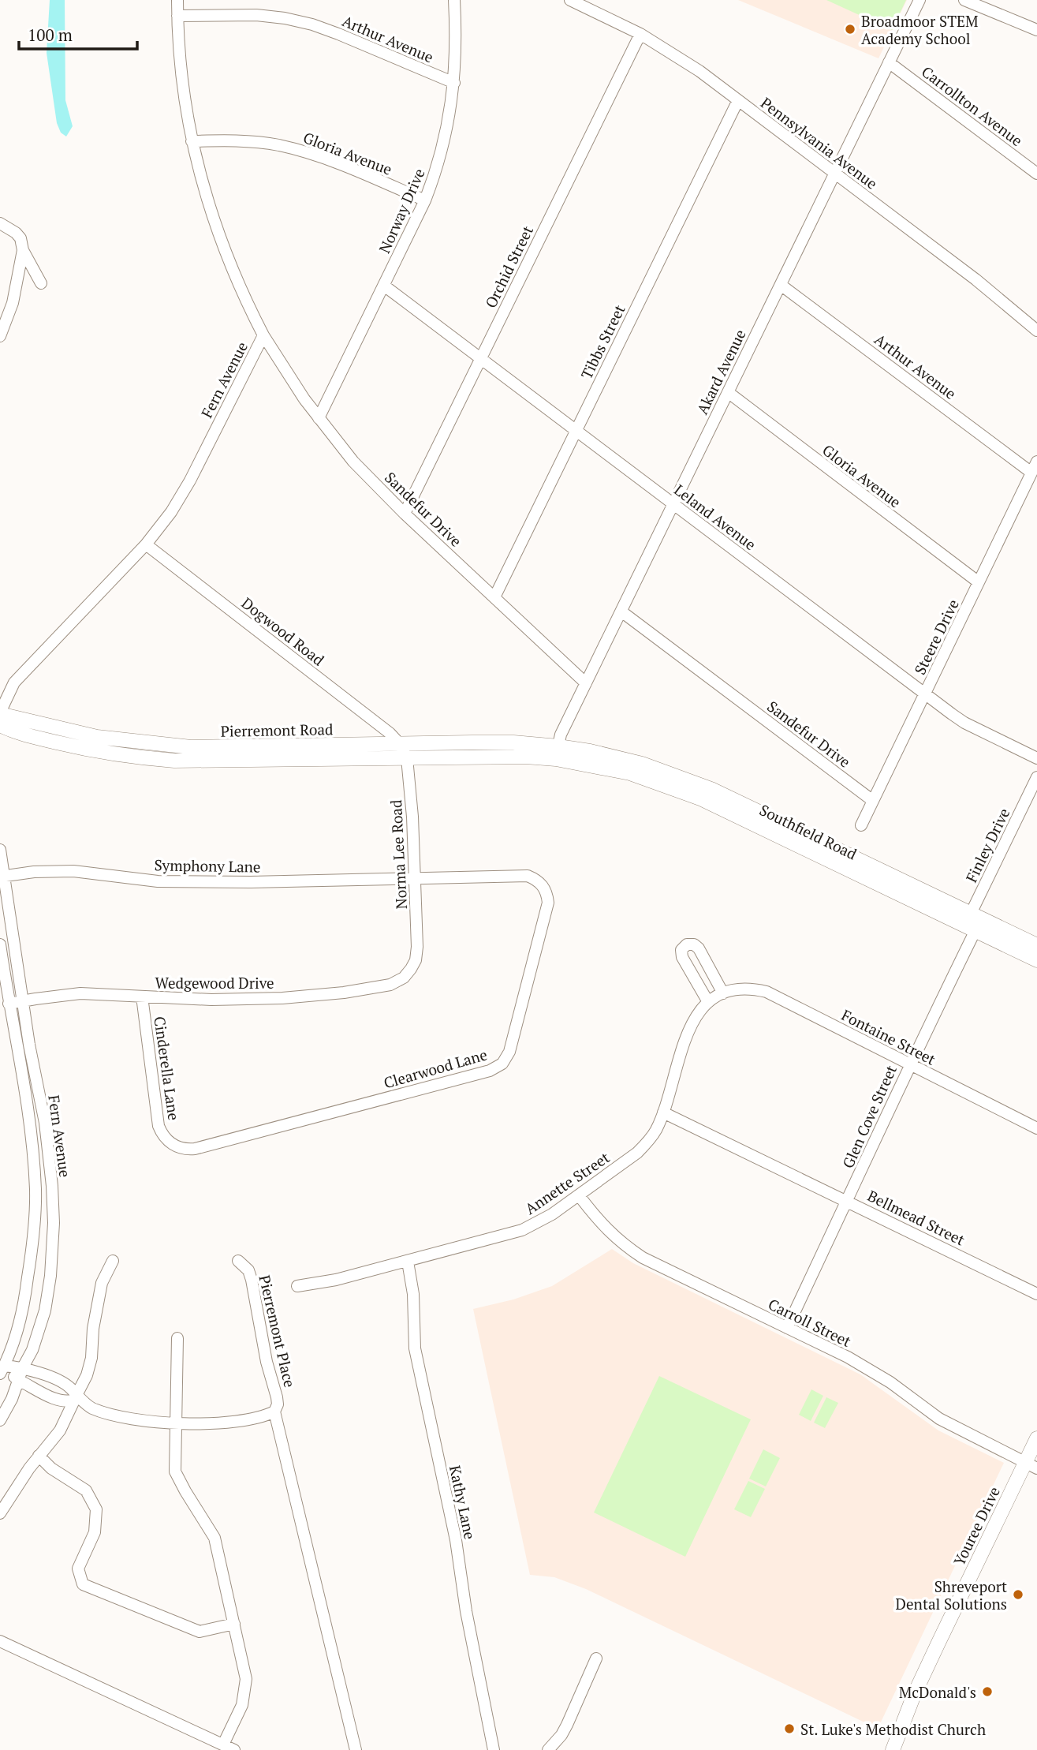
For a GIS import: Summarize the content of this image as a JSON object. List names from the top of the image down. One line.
{"streets":{"main road":["Pierremont Road","Southfield Road","Youree Drive"],"street":["Arthur Avenue","Carrollton Avenue","Pennsylvania Avenue","Gloria Avenue","Norway Drive","Orchid Street","Tibbs Street","Akard Avenue","Fern Avenue","Sandefur Drive","Leland Avenue","Dogwood Road","Steere Drive","Finley Drive","Norma Lee Road","Symphony Lane","Wedgewood Drive","Fontaine Street","Cinderella Lane","Clearwood Lane","Glen Cove Street","Annette Street","Bellmead Street","Carroll Street","Pierremont Place","Kathy Lane"]},"crossings":[["Arthur Avenue","Norway Drive"],["Arthur Avenue","Akard Avenue"],["Arthur Avenue","Fern Avenue"],["Arthur Avenue","Steere Drive"],["Carrollton Avenue","Akard Avenue"],["Pennsylvania Avenue","Orchid Street"],["Pennsylvania Avenue","Tibbs Street"],["Pennsylvania Avenue","Akard Avenue"],["Gloria Avenue","Norway Drive"],["Gloria Avenue","Akard Avenue"],["Gloria Avenue","Fern Avenue"],["Gloria Avenue","Steere Drive"],["Norway Drive","Sandefur Drive"],["Norway Drive","Leland Avenue"],["Orchid Street","Sandefur Drive"],["Orchid Street","Leland Avenue"],["Tibbs Street","Sandefur Drive"],["Tibbs Street","Leland Avenue"],["Akard Avenue","Sandefur Drive"],["Akard Avenue","Leland Avenue"],["Akard Avenue","Pierremont Road"],["Akard Avenue","Southfield Road"],["Fern Avenue","Sandefur Drive"],["Fern Avenue","Dogwood Road"],["Fern Avenue","Pierremont Road"],["Fern Avenue","Symphony Lane"],["Fern Avenue","Wedgewood Drive"],["Sandefur Drive","Steere Drive"],["Leland Avenue","Steere Drive"],["Dogwood Road","Pierremont Road"],["Dogwood Road","Norma Lee Road"],["Pierremont Road","Southfield Road"],["Pierremont Road","Norma Lee Road"],["Southfield Road","Finley Drive"],["Southfield Road","Glen Cove Street"],["Finley Drive","Glen Cove Street"],["Norma Lee Road","Symphony Lane"],["Norma Lee Road","Wedgewood Drive"],["Norma Lee Road","Clearwood Lane"],["Symphony Lane","Clearwood Lane"],["Wedgewood Drive","Cinderella Lane"],["Fontaine Street","Glen Cove Street"],["Fontaine Street","Annette Street"],["Cinderella Lane","Clearwood Lane"],["Glen Cove Street","Bellmead Street"],["Glen Cove Street","Carroll Street"],["Annette Street","Bellmead Street"],["Annette Street","Carroll Street"],["Annette Street","Kathy Lane"],["Carroll Street","Youree Drive"]],"places":["Broadmoor STEM Academy School","Shreveport Dental Solutions","McDonald's","St. Luke's Methodist Church"],"scale_bar":"100 m"}
